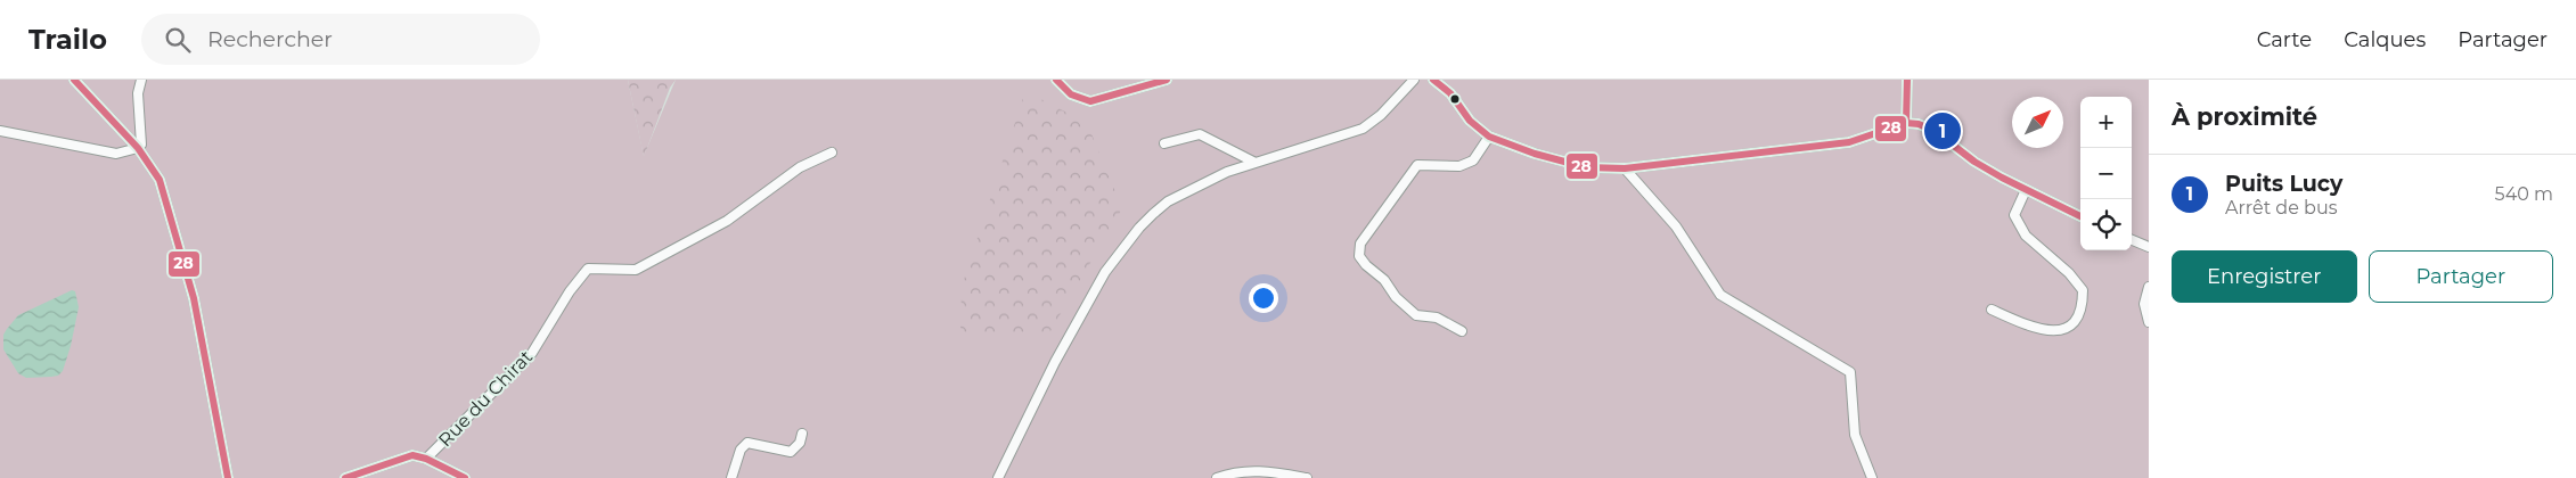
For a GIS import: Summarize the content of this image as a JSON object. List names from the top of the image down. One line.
{"streets":{"street":["Rue du Chirat"]},"lines":["transit line 28"],"north":"top right","page":{"header":"Trailo","search":"Rechercher","nav":["Carte","Calques","Partager"],"heading":"À proximité","map_buttons":["+","−"],"pins":"1","list":[{"mark":"1","name":"Puits Lucy","note":"Arrêt de bus","value":"540 m"}],"buttons":["Enregistrer","Partager"]}}
